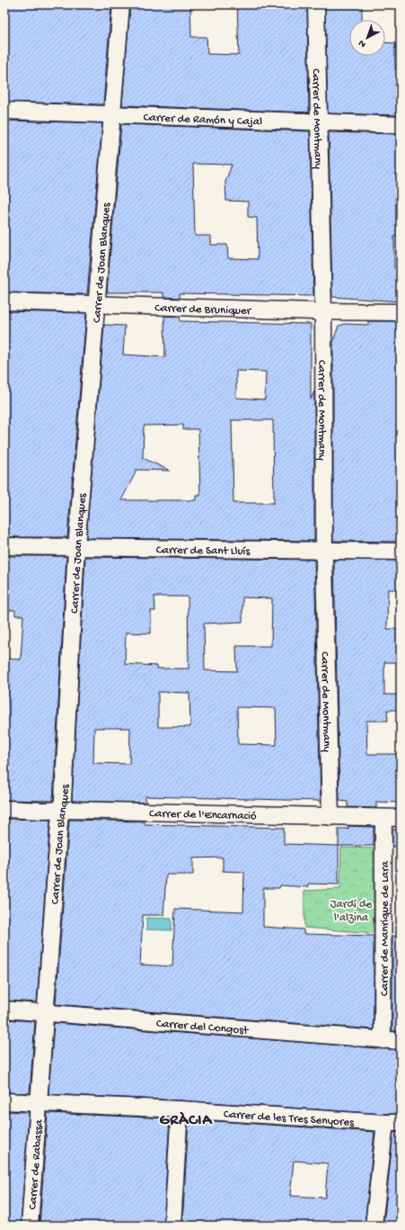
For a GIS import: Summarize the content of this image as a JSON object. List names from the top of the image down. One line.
{"streets":{"street":["Carrer de Ramón y Cajal","Carrer de Montmany","Carrer de Joan Blanques","Carrer de Bruniquer","Carrer de Sant Lluís","Carrer de l'Encarnació","Carrer de Manrique de Lara","Carrer del Congost","Carrer de les Tres Senyores","Carrer de Rabassa"]},"crossings":[["Carrer de Ramón y Cajal","Carrer de Montmany"],["Carrer de Ramón y Cajal","Carrer de Joan Blanques"],["Carrer de Montmany","Carrer de Bruniquer"],["Carrer de Montmany","Carrer de Sant Lluís"],["Carrer de Montmany","Carrer de l'Encarnació"],["Carrer de Joan Blanques","Carrer de Bruniquer"],["Carrer de Joan Blanques","Carrer de Sant Lluís"],["Carrer de Joan Blanques","Carrer de l'Encarnació"],["Carrer de Joan Blanques","Carrer del Congost"],["Carrer de Joan Blanques","Carrer de les Tres Senyores"],["Carrer de Joan Blanques","Carrer de Rabassa"],["Carrer de l'Encarnació","Carrer de Manrique de Lara"],["Carrer de Manrique de Lara","Carrer del Congost"],["Carrer de les Tres Senyores","Carrer de Rabassa"]],"districts":["GRÀCIA"],"parks":["Jardí de l'alzina"],"north":"bottom left"}
